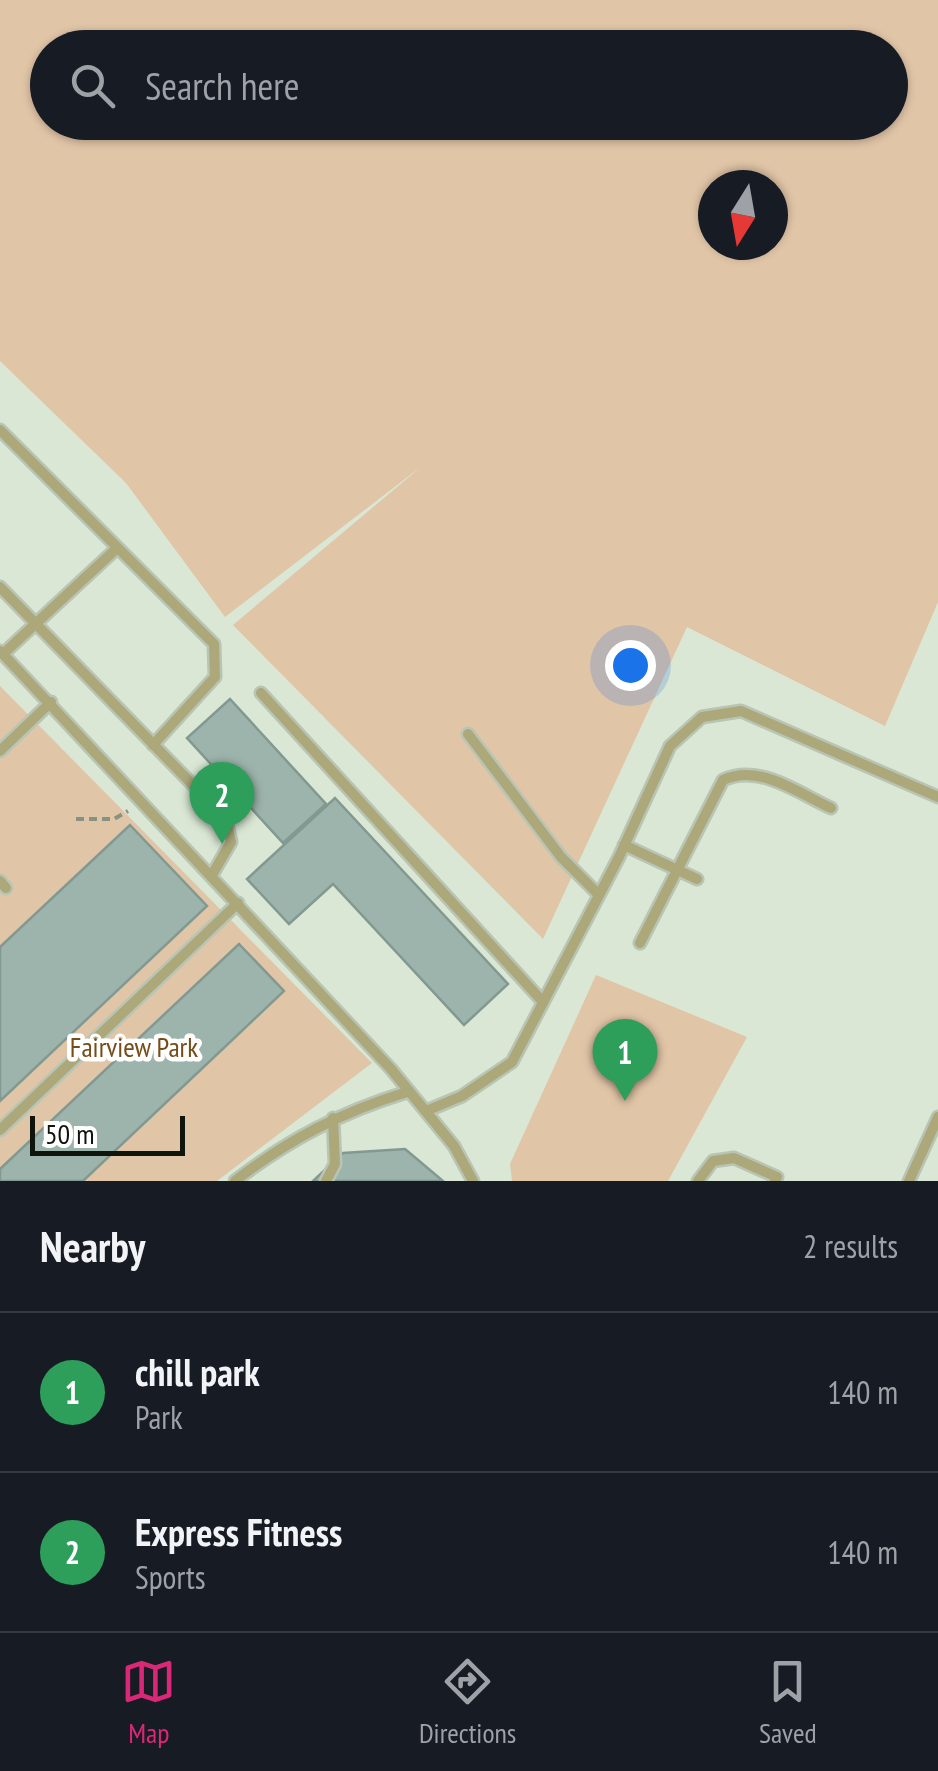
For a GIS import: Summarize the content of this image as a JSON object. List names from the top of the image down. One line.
{"parks":["Fairview Park"],"scale_bar":"50 m","north":"bottom","page":{"search":"Search here","pins":["2","1"],"scale":"50 m","heading":["Nearby","2 results"],"list":[{"mark":"1","name":"chill park","note":"Park","value":"140 m"},{"mark":"2","name":"Express Fitness","note":"Sports","value":"140 m"}],"nav":["Map","Directions","Saved"]}}
